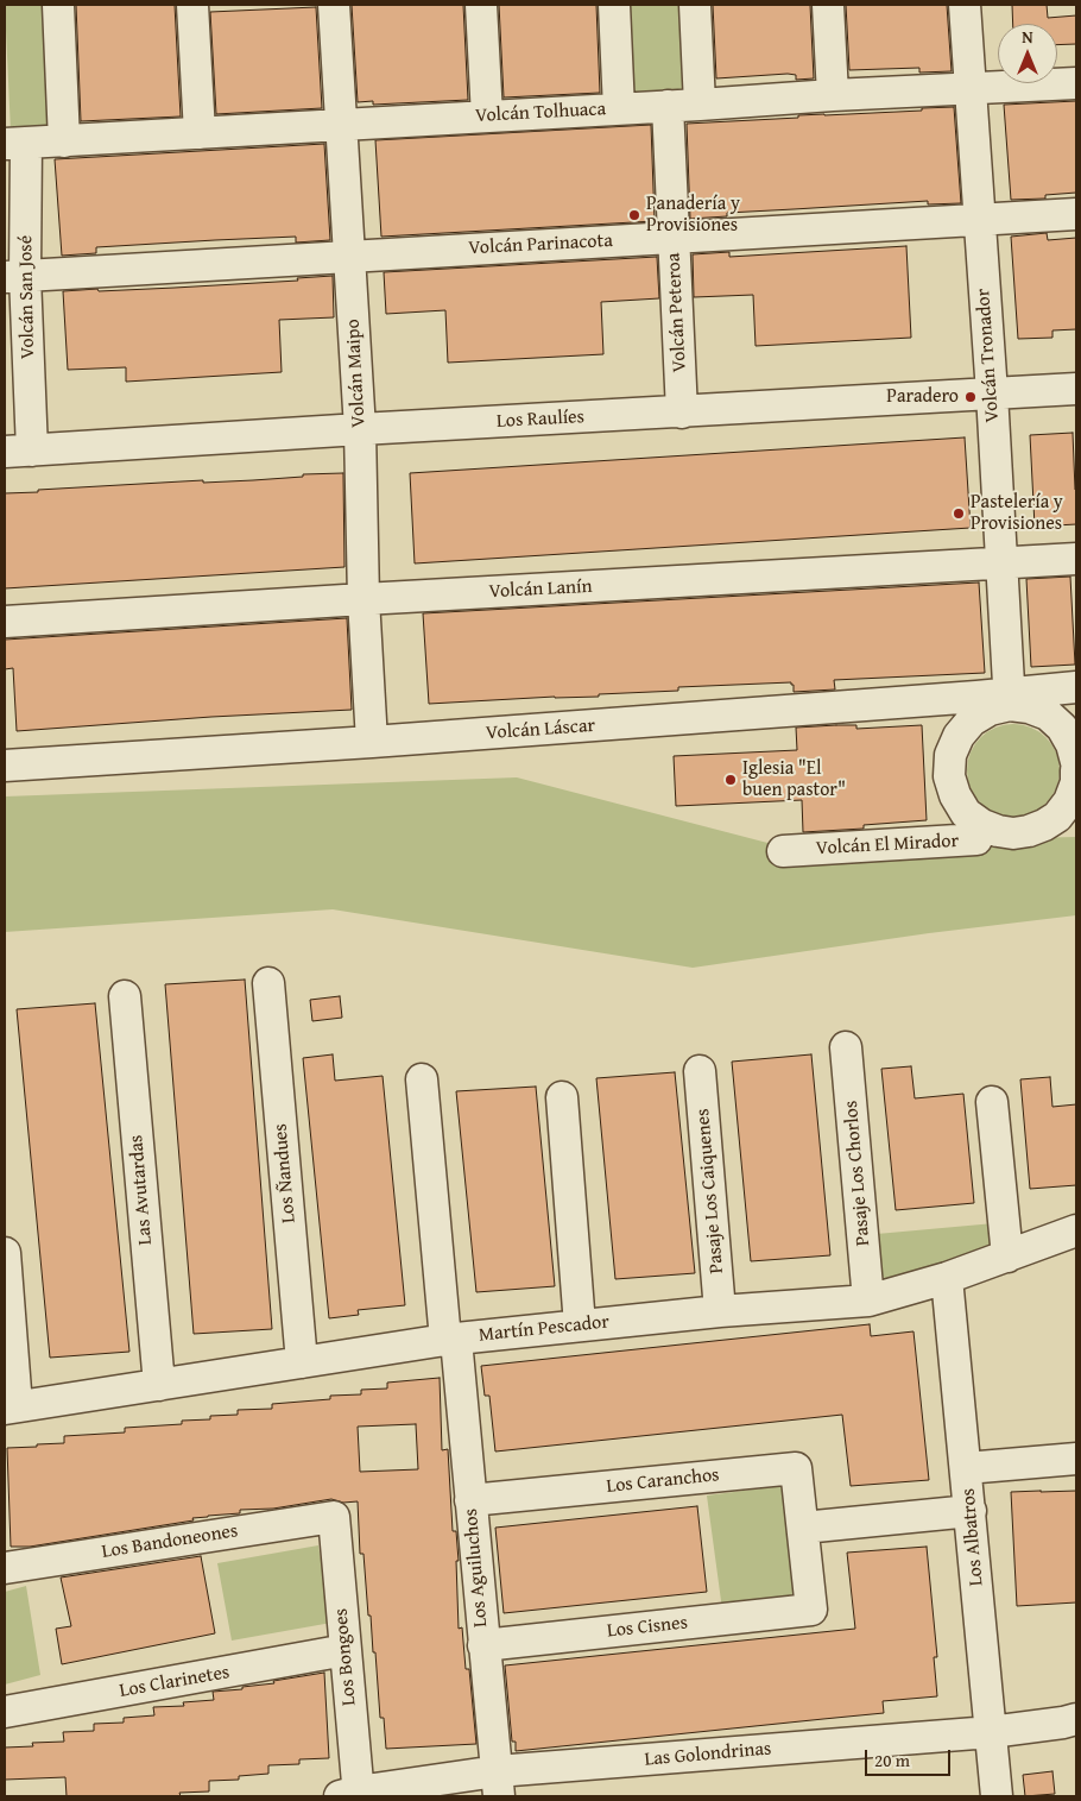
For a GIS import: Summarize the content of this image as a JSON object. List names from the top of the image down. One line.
{"streets":{"street":["Volcán Tolhuaca","Volcán Parinacota","Volcán San José","Volcán Peteroa","Volcán Tronador","Volcán Maipo","Los Raulíes","Volcán Lanín","Volcán Láscar","Volcán El Mirador","Los Ñandues","Pasaje Los Chorlos","Las Avutardas","Pasaje Los Caiquenes","Martín Pescador","Los Caranchos","Los Albatros","Los Bandoneones","Los Aguiluchos","Los Cisnes","Los Bongoes","Los Clarinetes","Las Golondrinas"]},"crossings":[["Volcán Tolhuaca","Volcán San José"],["Volcán Tolhuaca","Volcán Peteroa"],["Volcán Tolhuaca","Volcán Tronador"],["Volcán Tolhuaca","Volcán Maipo"],["Volcán Parinacota","Volcán San José"],["Volcán Parinacota","Volcán Peteroa"],["Volcán Parinacota","Volcán Tronador"],["Volcán Parinacota","Volcán Maipo"],["Volcán San José","Los Raulíes"],["Volcán Peteroa","Los Raulíes"],["Volcán Tronador","Los Raulíes"],["Volcán Tronador","Volcán Lanín"],["Volcán Tronador","Volcán Láscar"],["Volcán Maipo","Los Raulíes"],["Volcán Maipo","Volcán Lanín"],["Volcán Maipo","Volcán Láscar"],["Los Ñandues","Martín Pescador"],["Pasaje Los Chorlos","Martín Pescador"],["Las Avutardas","Martín Pescador"],["Pasaje Los Caiquenes","Martín Pescador"],["Martín Pescador","Los Albatros"],["Martín Pescador","Los Aguiluchos"],["Los Caranchos","Los Aguiluchos"],["Los Caranchos","Los Cisnes"],["Los Albatros","Las Golondrinas"],["Los Bandoneones","Los Bongoes"],["Los Aguiluchos","Los Cisnes"],["Los Aguiluchos","Las Golondrinas"],["Los Bongoes","Los Clarinetes"],["Los Bongoes","Las Golondrinas"]],"places":["Panadería y Provisiones","Paradero","Pastelería y Provisiones","Iglesia \"El buen pastor\""],"scale_bar":"20 m","north":"top"}
